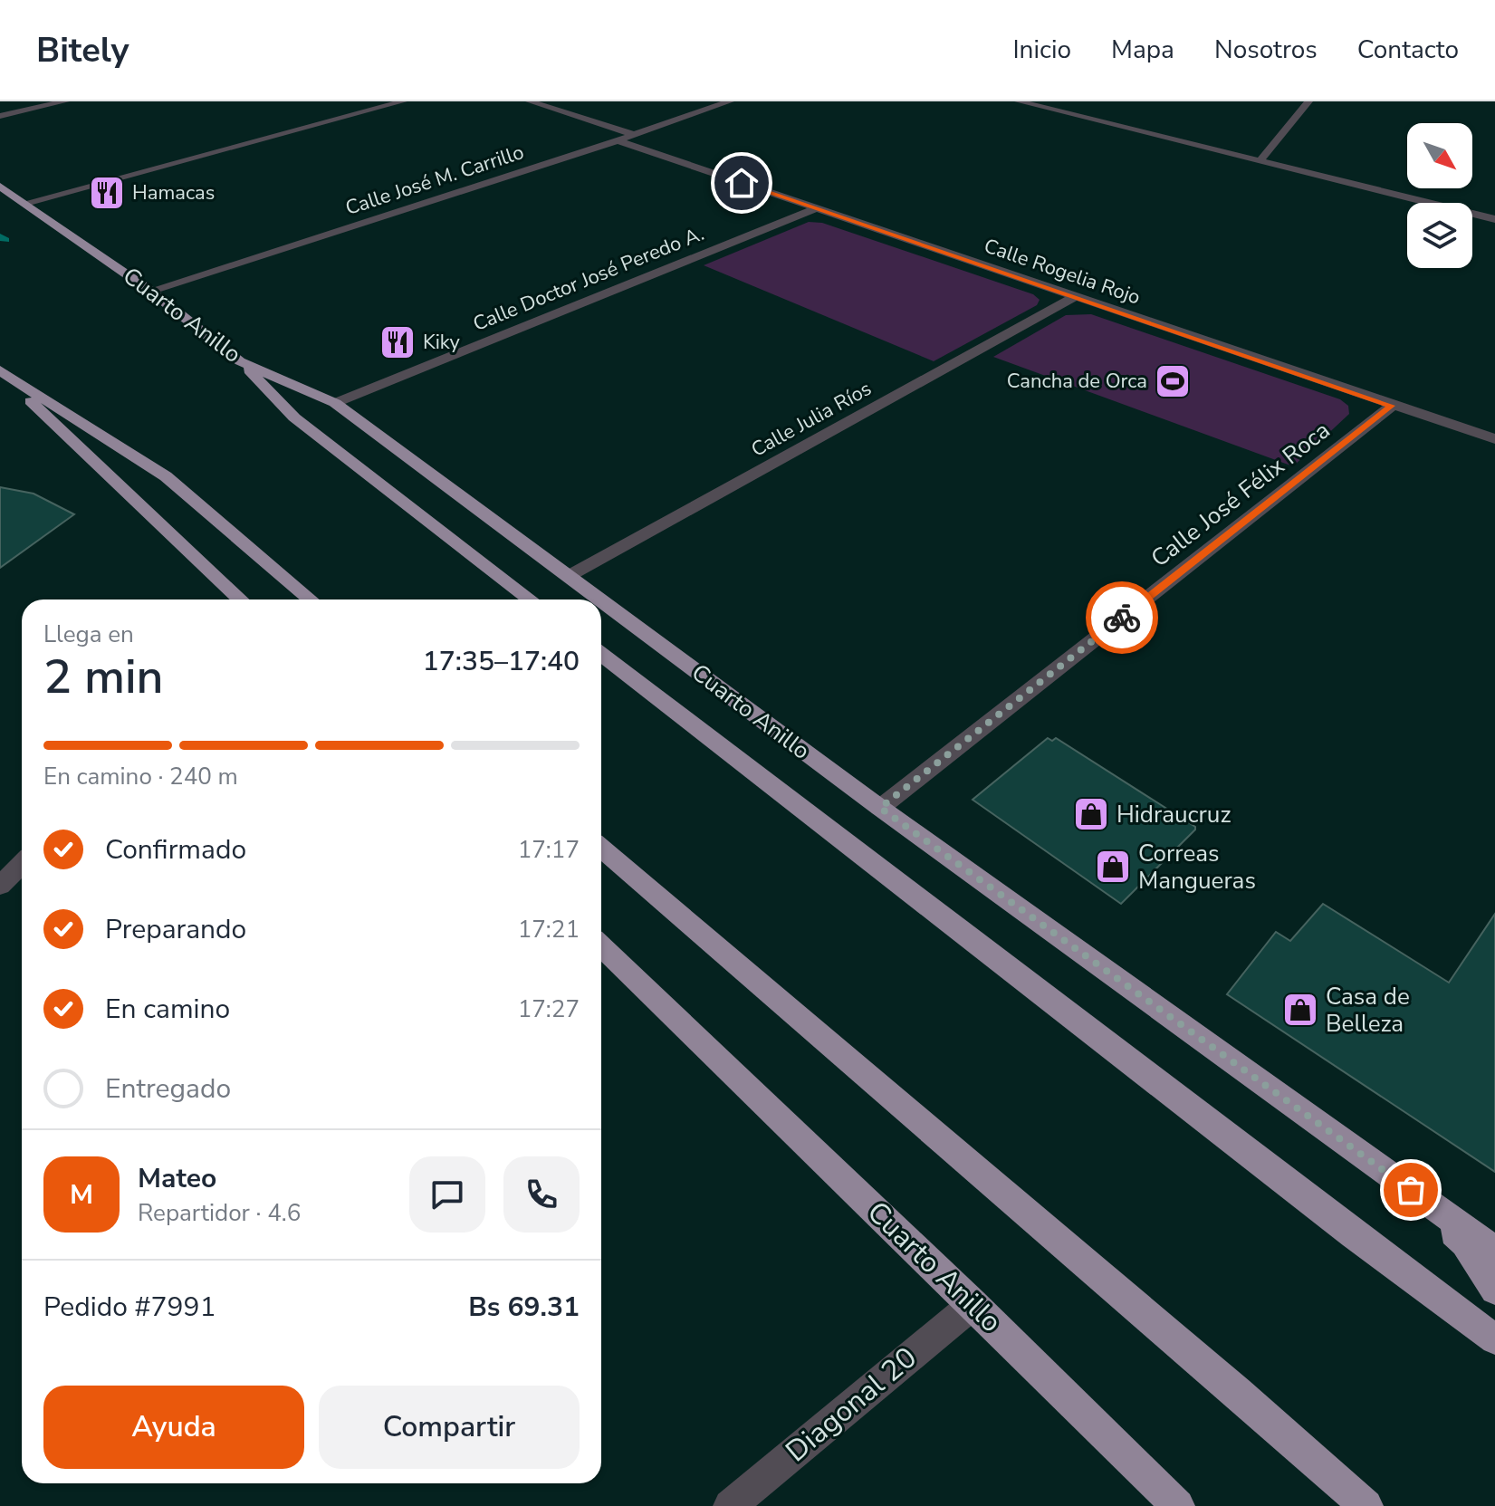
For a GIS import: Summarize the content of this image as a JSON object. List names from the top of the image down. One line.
{"streets":{"highway":["Cuarto Anillo"],"street":["Calle José M. Carrillo","Calle Rogelia Rojo","Calle Doctor José Peredo A.","Calle Julia Ríos","Calle José Félix Roca","Diagonal 20"]},"crossings":[["Calle José M. Carrillo","Calle Rogelia Rojo"],["Calle José M. Carrillo","Cuarto Anillo"],["Calle Rogelia Rojo","Calle Doctor José Peredo A."],["Calle Rogelia Rojo","Calle Julia Ríos"],["Calle Rogelia Rojo","Calle José Félix Roca"],["Calle Doctor José Peredo A.","Cuarto Anillo"],["Cuarto Anillo","Calle Julia Ríos"],["Cuarto Anillo","Calle José Félix Roca"],["Cuarto Anillo","Diagonal 20"]],"places":{"restaurant":["Hamacas","Kiky"],"sports":["Cancha de Orca"],"shop":["Hidraucruz","Correas Mangueras","Casa de Belleza"]},"north":"bottom right","page":{"header":"Bitely","nav":["Inicio","Mapa","Nosotros","Contacto"],"heading":["2 min","Llega en","17:35–17:40"],"panel":["Mateo","Repartidor · 4.6","Pedido #7991","Bs 69.31"],"bar":"En camino · 240 m","list":[["Confirmado","17:17"],["Preparando","17:21"],["En camino","17:27"],"Entregado"],"round":"M","buttons":["Ayuda","Compartir"]}}
